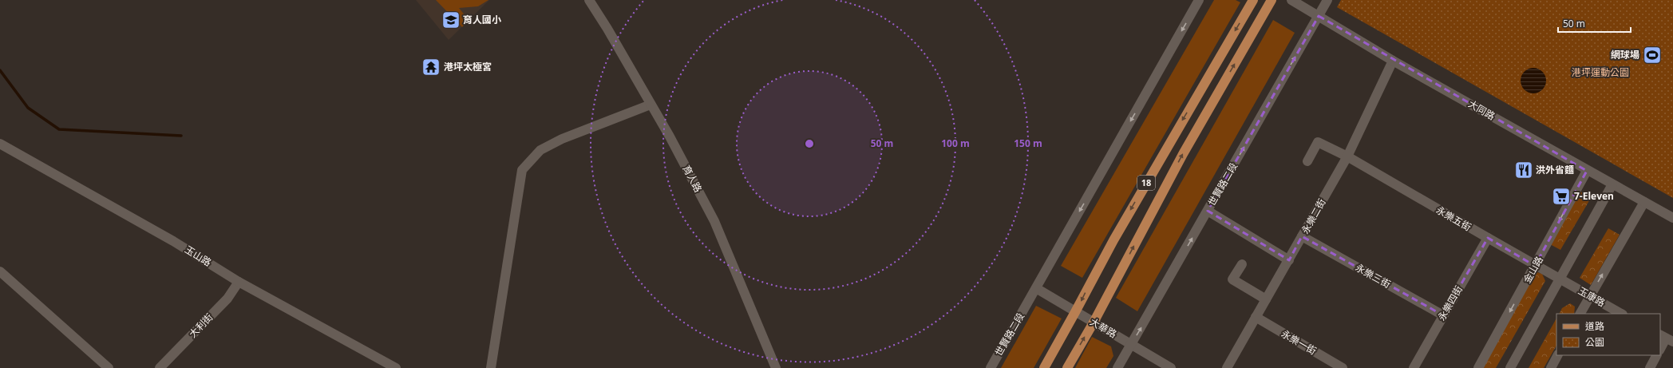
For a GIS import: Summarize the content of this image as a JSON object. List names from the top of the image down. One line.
{"streets":{"main road":["18"],"street":["大同路","育人路","世賢路二段","永樂二街","永樂五街","玉山路","金山路","永樂三街","玉康路","永樂四街","大利街","大華路","永樂一街"]},"crossings":[["大同路","世賢路二段"],["大同路","永樂二街"],["大同路","金山路"],["18","大華路"],["世賢路二段","大華路"],["永樂二街","永樂五街"],["永樂二街","永樂三街"],["永樂二街","永樂一街"],["永樂五街","金山路"],["永樂五街","玉康路"],["永樂五街","永樂四街"],["玉山路","大利街"],["永樂三街","永樂四街"]],"parks":["港坪運動公園"],"places":{"school or university":["育人國小"],"sports":["網球場"],"temple":["港坪太極宮"],"restaurant":["洪外省麵"],"supermarket":["7-Eleven"]},"legend":["道路","公園"],"scale_bar":"50 m","rings":["50 m","100 m","150 m"]}
